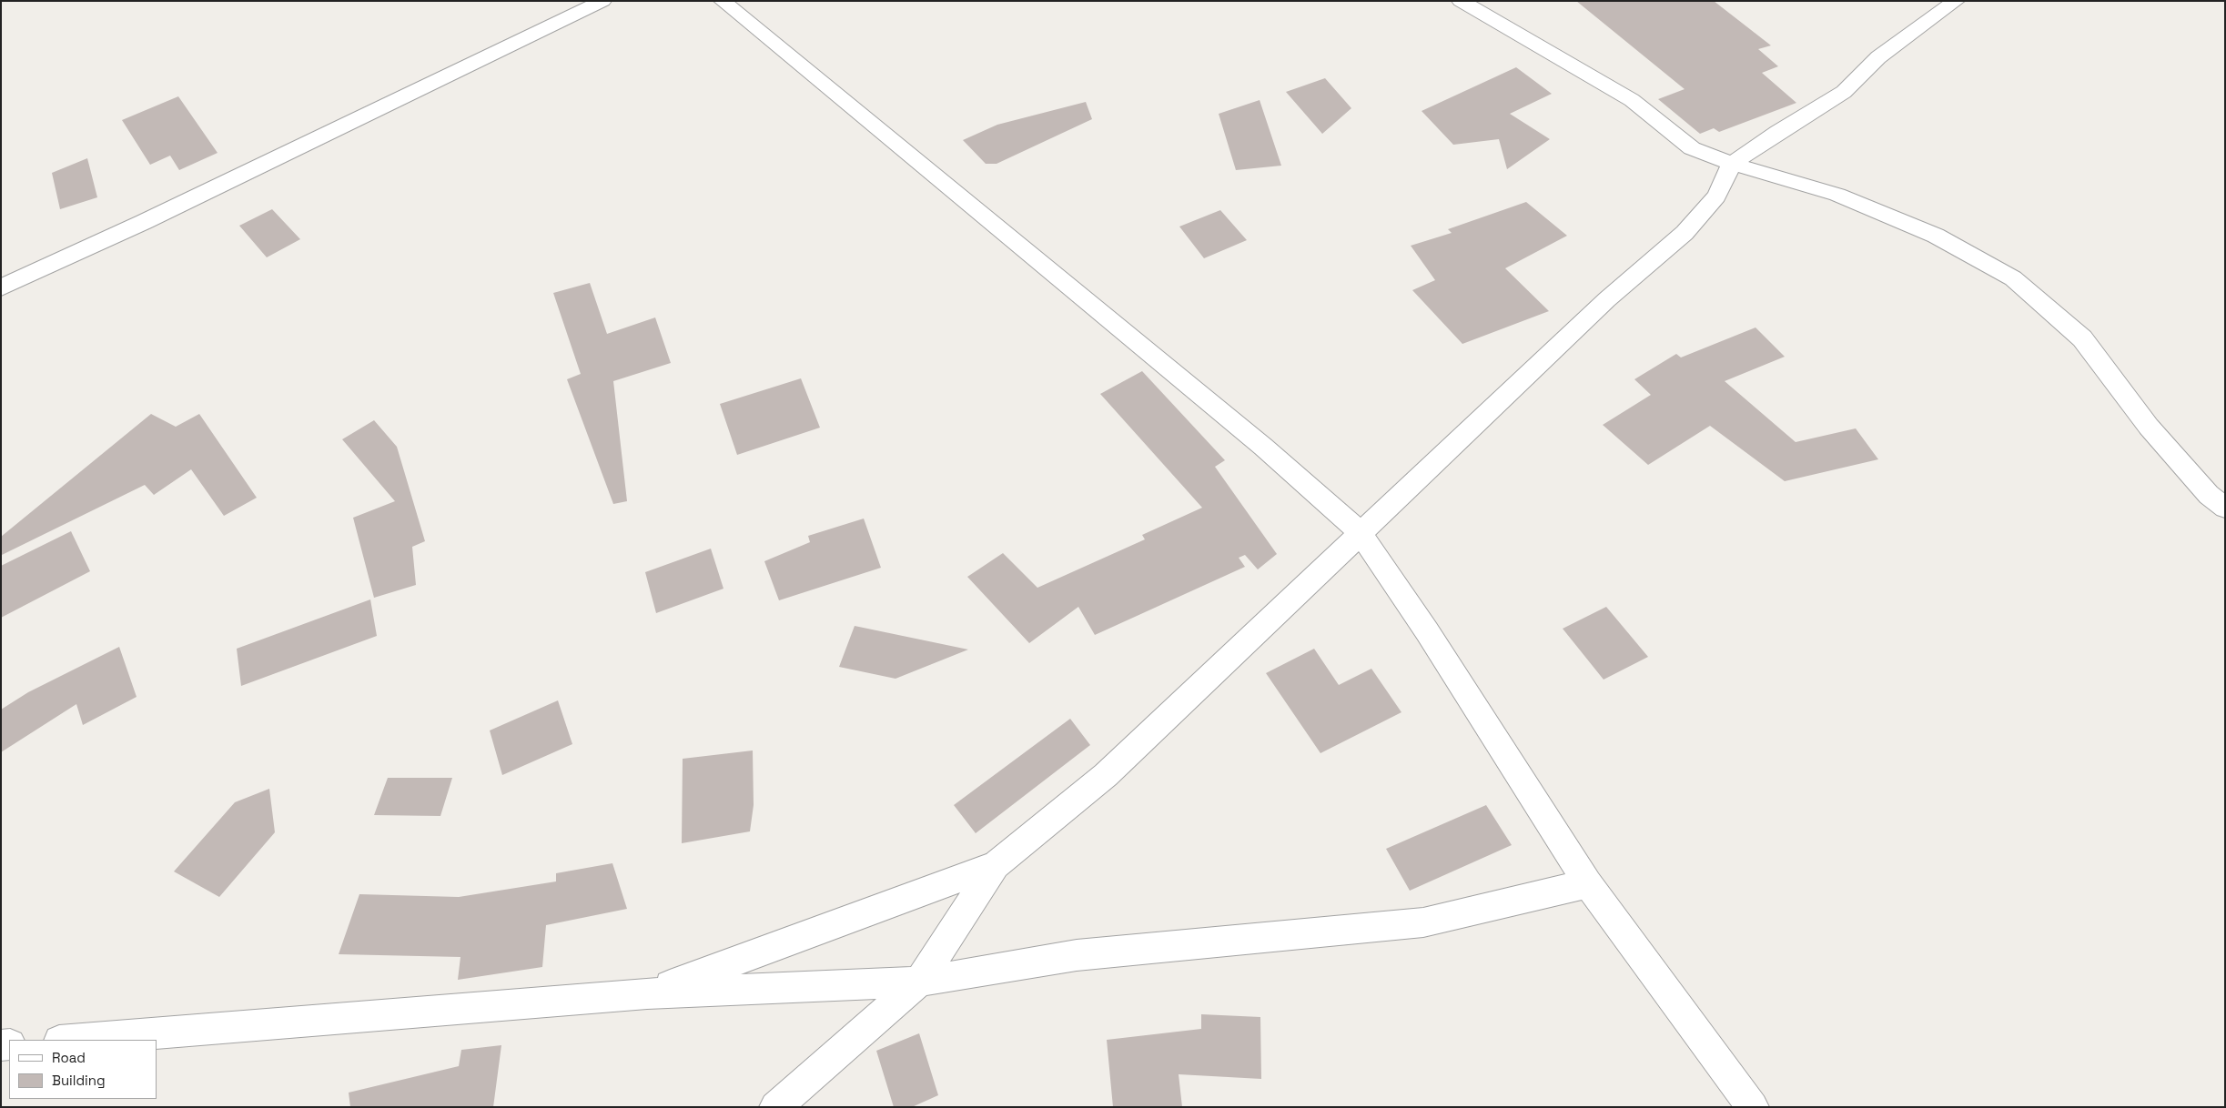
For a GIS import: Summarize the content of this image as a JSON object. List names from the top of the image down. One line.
{"legend":["Road","Building"]}
